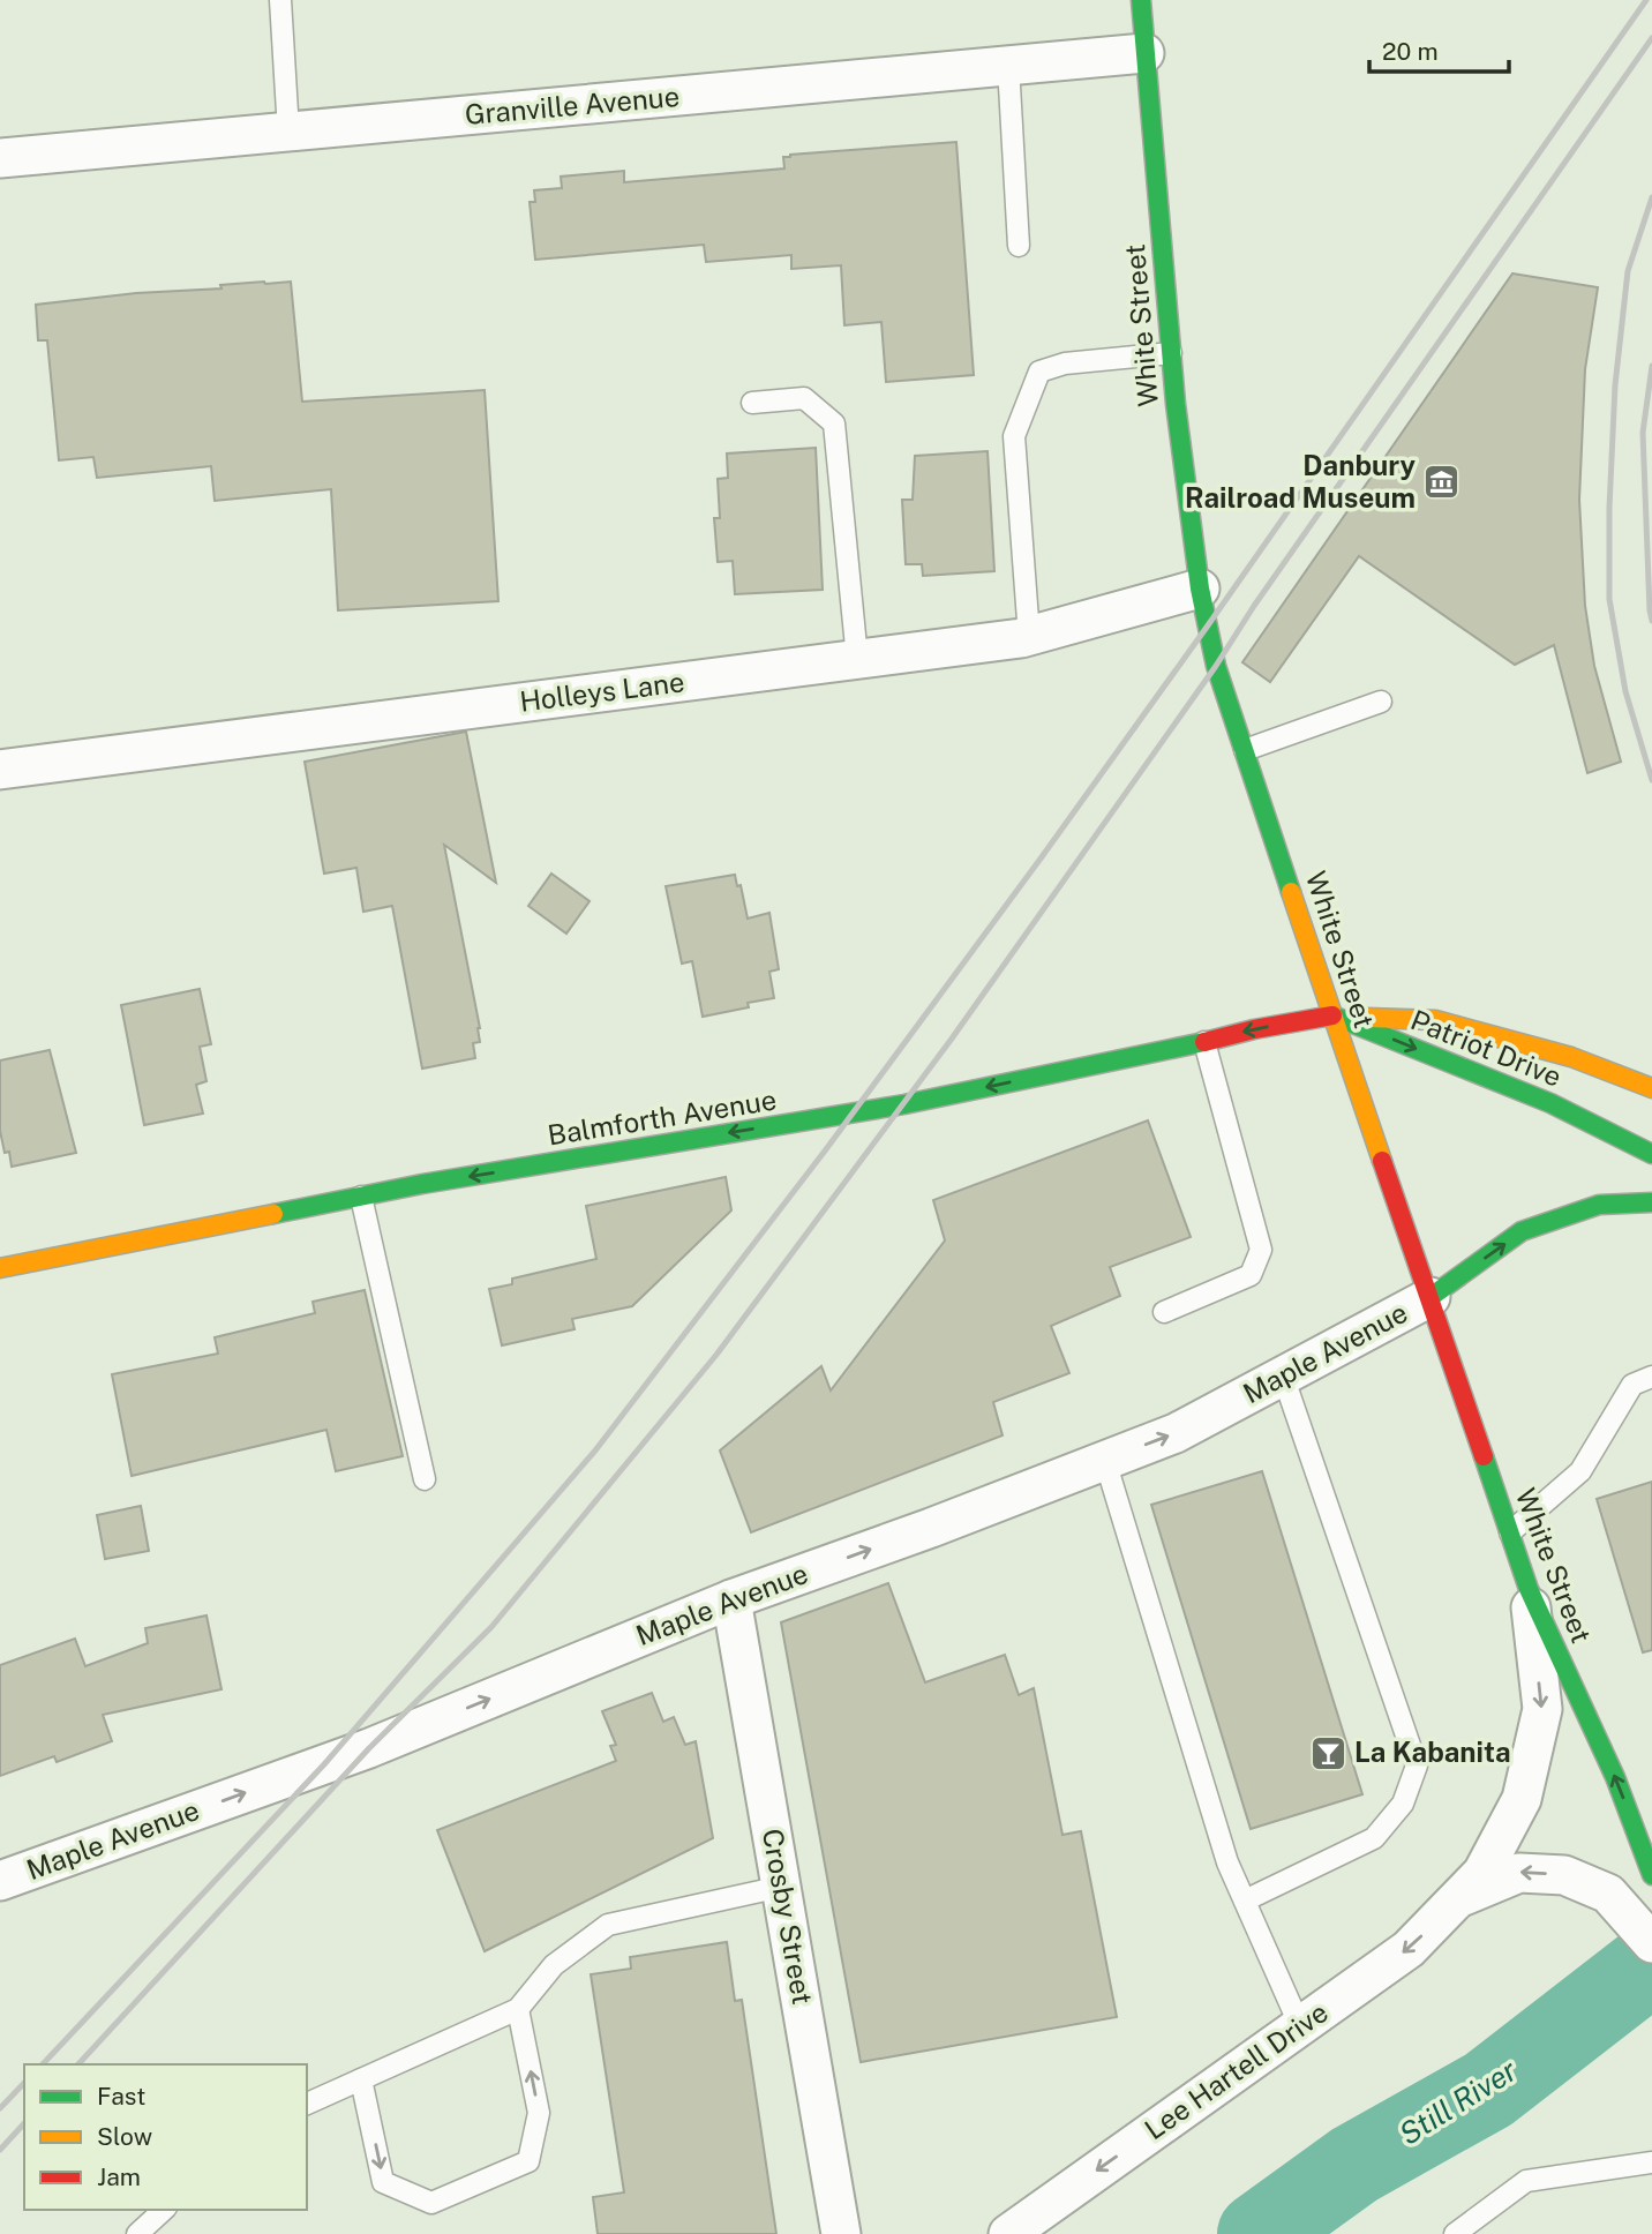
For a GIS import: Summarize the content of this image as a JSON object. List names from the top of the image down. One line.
{"streets":{"main road":["White Street","Patriot Drive","Balmforth Avenue"],"street":["Granville Avenue","Holleys Lane","Maple Avenue","Crosby Street","Lee Hartell Drive"]},"crossings":[["Granville Avenue","White Street"],["White Street","Holleys Lane"],["White Street","Patriot Drive"],["White Street","Balmforth Avenue"],["White Street","Maple Avenue"],["White Street","Lee Hartell Drive"],["Patriot Drive","Balmforth Avenue"],["Maple Avenue","Crosby Street"]],"one_way":["Balmforth Avenue","Maple Avenue","Lee Hartell Drive"],"water":["Still River"],"places":{"museum":["Danbury Railroad Museum"],"bar":["La Kabanita"]},"legend":["Fast","Slow","Jam"],"scale_bar":"20 m"}
